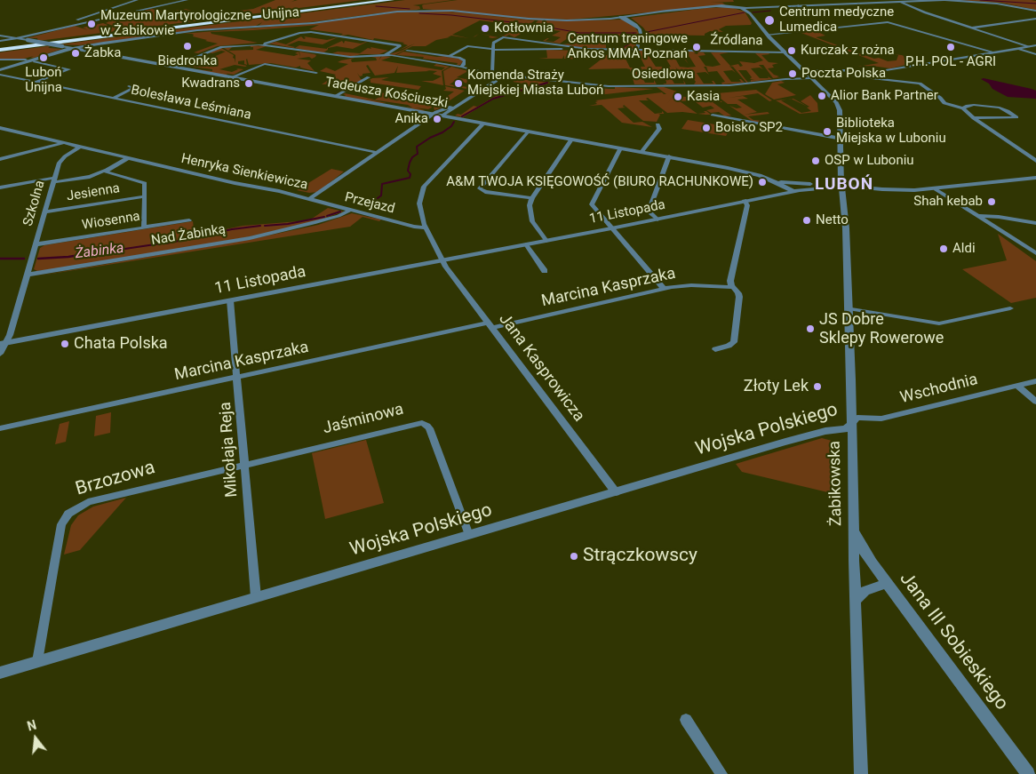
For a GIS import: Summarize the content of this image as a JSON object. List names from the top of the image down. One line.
{"streets":{"street":["Unijna","Źródlana","Osiedlowa","Tadeusza Kościuszki","Bolesława Leśmiana","Henryka Sienkiewicza","Jesienna","Szkolna","Przejazd","11 Listopada","Wiosenna","Nad Żabinką","Marcina Kasprzaka","Jana Kasprowicza","Wschodnia","Jaśminowa","Wojska Polskiego","Mikołaja Reja","Brzozowa","Żabikowska","Jana III Sobieskiego"]},"crossings":[["Unijna","Tadeusza Kościuszki"],["Unijna","Żabikowska"],["Źródlana","Żabikowska"],["Osiedlowa","Żabikowska"],["Tadeusza Kościuszki","Henryka Sienkiewicza"],["Tadeusza Kościuszki","11 Listopada"],["Tadeusza Kościuszki","Jana Kasprowicza"],["Bolesława Leśmiana","Henryka Sienkiewicza"],["Henryka Sienkiewicza","Szkolna"],["Henryka Sienkiewicza","Przejazd"],["Jesienna","Szkolna"],["Szkolna","11 Listopada"],["Szkolna","Wiosenna"],["Szkolna","Nad Żabinką"],["Przejazd","Nad Żabinką"],["Przejazd","Jana Kasprowicza"],["11 Listopada","Jana Kasprowicza"],["11 Listopada","Mikołaja Reja"],["11 Listopada","Żabikowska"],["Marcina Kasprzaka","Jana Kasprowicza"],["Marcina Kasprzaka","Mikołaja Reja"],["Jana Kasprowicza","Wojska Polskiego"],["Wschodnia","Wojska Polskiego"],["Wschodnia","Żabikowska"],["Jaśminowa","Wojska Polskiego"],["Jaśminowa","Mikołaja Reja"],["Jaśminowa","Brzozowa"],["Wojska Polskiego","Mikołaja Reja"],["Wojska Polskiego","Brzozowa"],["Wojska Polskiego","Żabikowska"],["Mikołaja Reja","Brzozowa"],["Żabikowska","Jana III Sobieskiego"]],"districts":["LUBOŃ"],"water":["Żabinka"],"places":["Centrum medyczne Lumedica","Muzeum Martyrologiczne w Żabikowie","Kotłownia","Biedronka","Centrum treningowe Ankos MMA Poznań","P.H. POL - AGRI","Kurczak z rożna","Żabka","Luboń Unijna","Poczta Polska","Kwadrans","Komenda Straży Miejskiej Miasta Luboń","Alior Bank Partner","Kasia","Anika","Boisko SP2","Biblioteka Miejska w Luboniu","OSP w Luboniu","A&M TWOJA KSIĘGOWOŚĆ (BIURO RACHUNKOWE)","Shah kebab","Netto","Aldi","JS Dobre Sklepy Rowerowe","Chata Polska","Złoty Lek","Strączkowscy"],"north":"top"}
